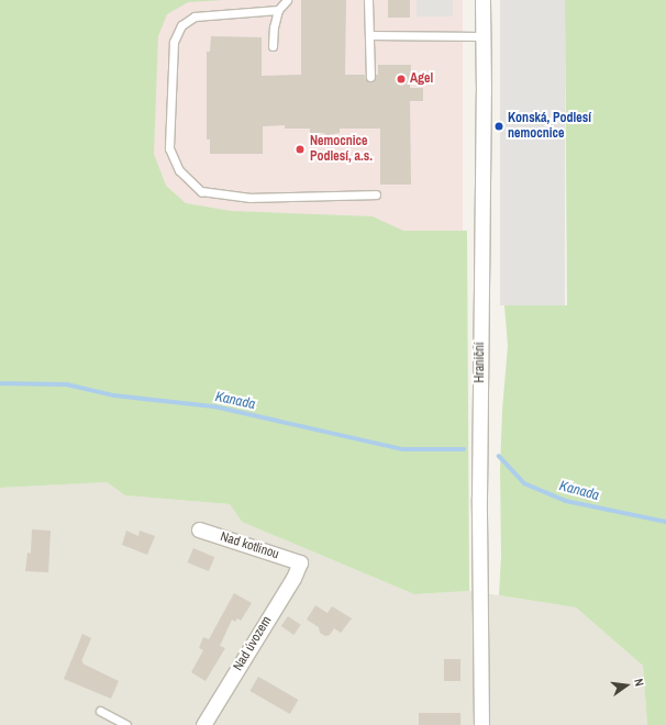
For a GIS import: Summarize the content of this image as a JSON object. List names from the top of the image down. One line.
{"streets":{"street":["Hraniční","Nad kotlinou","Nad úvozem"]},"crossings":[["Nad kotlinou","Nad úvozem"]],"water":["Kanada"],"places":["Agel","Konská, Podlesí nemocnice","Nemocnice Podlesí, a.s."],"north":"right"}
